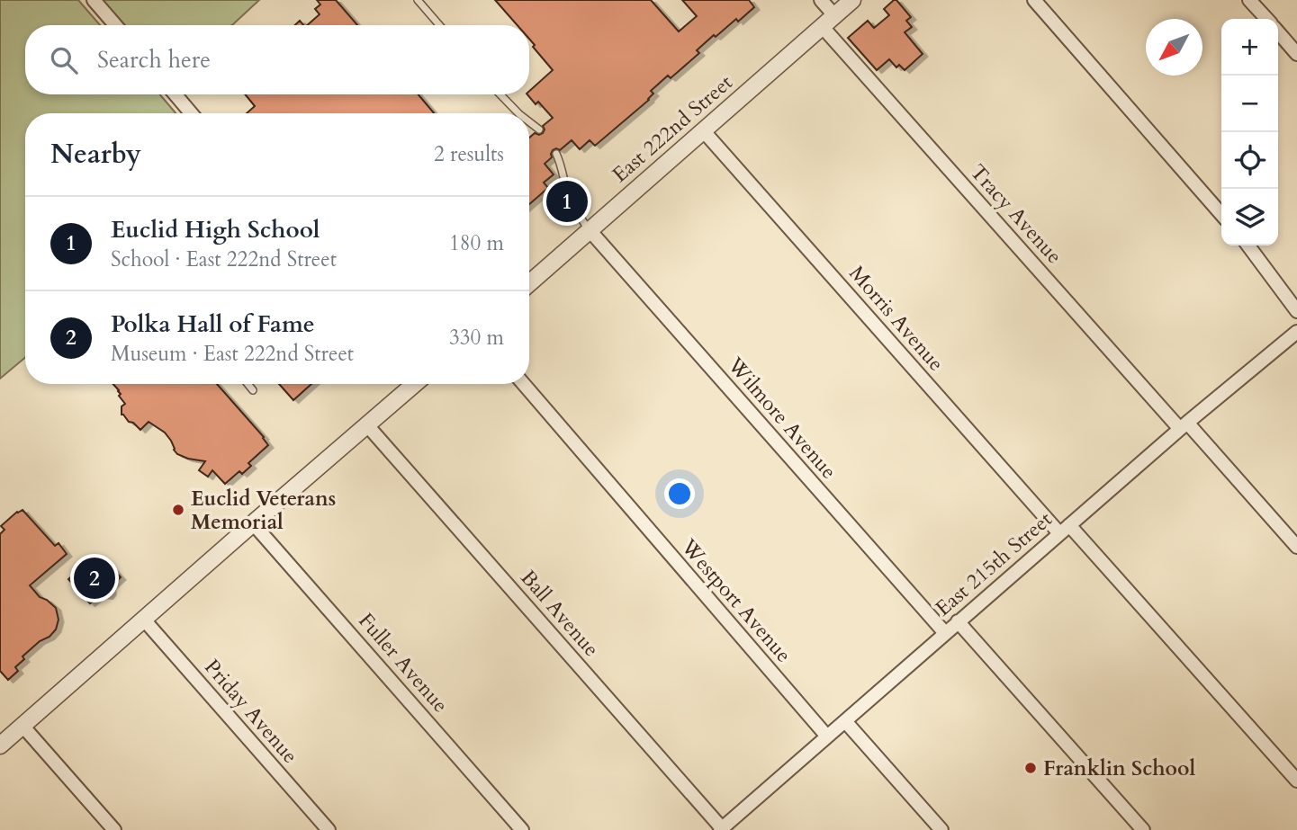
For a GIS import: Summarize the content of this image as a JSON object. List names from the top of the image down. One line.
{"streets":{"street":["East 222nd Street","Tracy Avenue","Morris Avenue","Wilmore Avenue","East 215th Street","Westport Avenue","Ball Avenue","Fuller Avenue","Priday Avenue"]},"crossings":[["East 222nd Street","Tracy Avenue"],["East 222nd Street","Morris Avenue"],["East 222nd Street","Wilmore Avenue"],["Tracy Avenue","East 215th Street"],["Morris Avenue","East 215th Street"],["Wilmore Avenue","East 215th Street"],["East 215th Street","Westport Avenue"],["East 215th Street","Ball Avenue"]],"places":["Euclid Veterans Memorial","Franklin School"],"north":"bottom left","page":{"map_buttons":["+","−"],"search":"Search here","heading":["Nearby","2 results"],"pins":["1","2"],"list":[{"mark":"1","name":"Euclid High School","note":"School · East 222nd Street","value":"180 m"},{"mark":"2","name":"Polka Hall of Fame","note":"Museum · East 222nd Street","value":"330 m"}]}}
